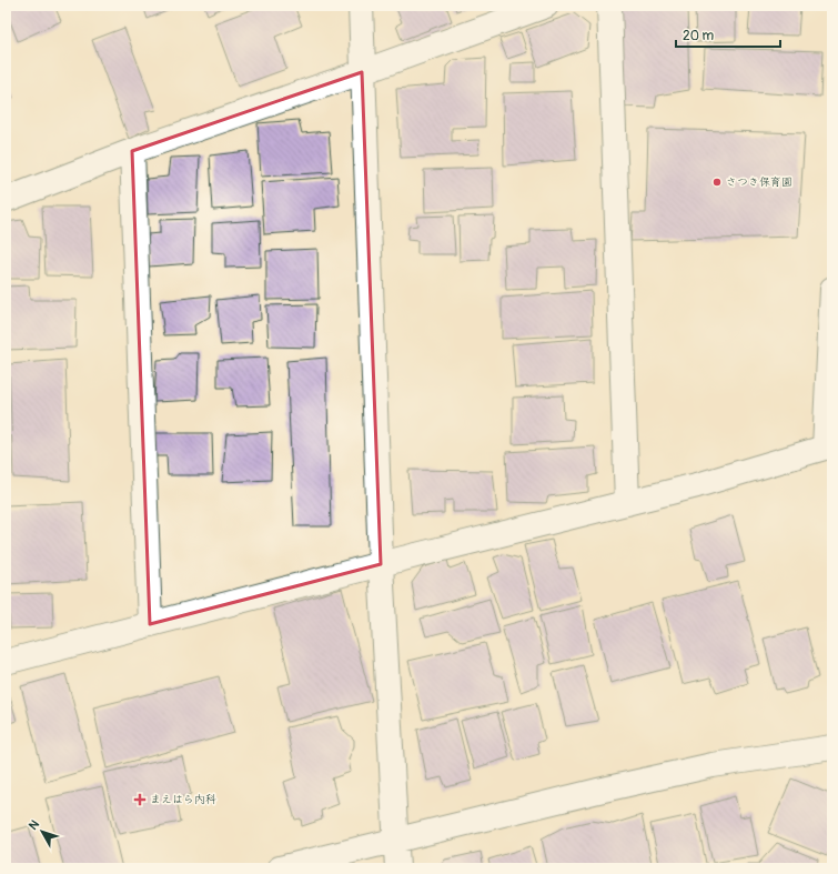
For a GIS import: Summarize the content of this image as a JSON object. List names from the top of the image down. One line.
{"places":{"other":["さつき保育園"],"health":["まえはら内科"]},"scale_bar":"20 m","north":"top left"}
